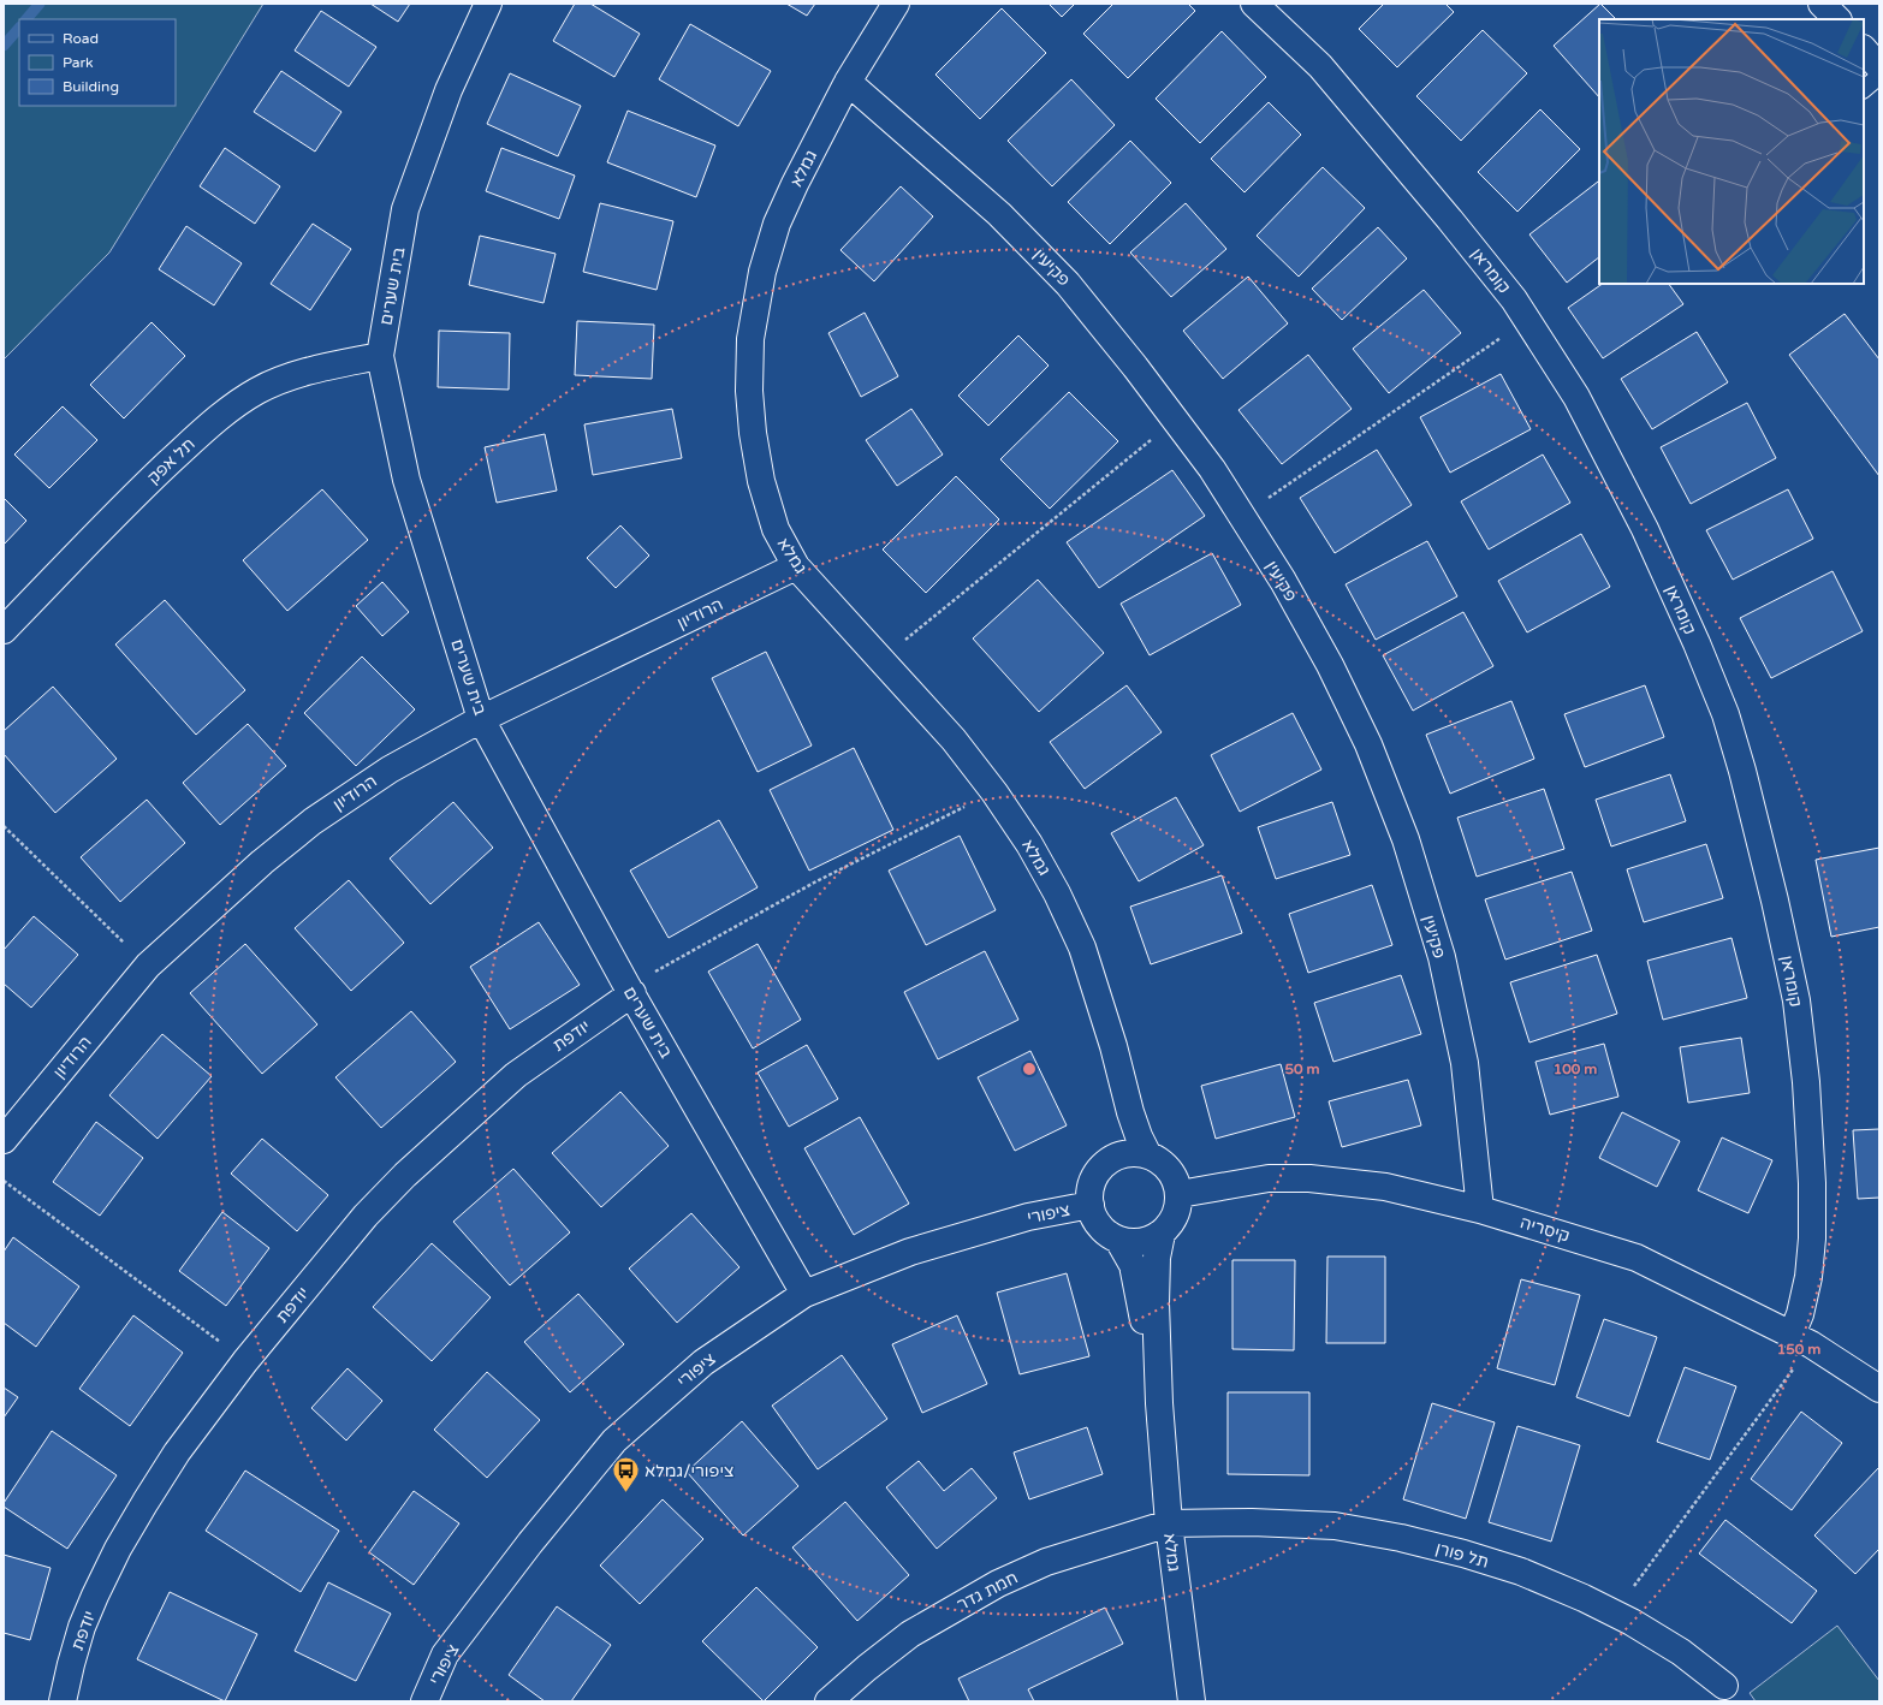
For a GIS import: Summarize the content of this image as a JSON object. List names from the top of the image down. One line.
{"streets":{"street":["גמלא","פקיעין","קומראן","בית שערים","תל אפק","הרודיון","יודפת","ציפורי","קיסריה","תל פורן","חמת גדר"]},"crossings":[["גמלא","פקיעין"],["גמלא","הרודיון"],["גמלא","ציפורי"],["גמלא","קיסריה"],["גמלא","תל פורן"],["גמלא","חמת גדר"],["פקיעין","קיסריה"],["קומראן","קיסריה"],["בית שערים","תל אפק"],["בית שערים","הרודיון"],["בית שערים","יודפת"],["בית שערים","ציפורי"],["ציפורי","קיסריה"],["תל פורן","חמת גדר"]],"places":{"bus stop":["ציפורי/גמלא"]},"legend":["Road","Park","Building"],"rings":["50 m","100 m","150 m"]}
